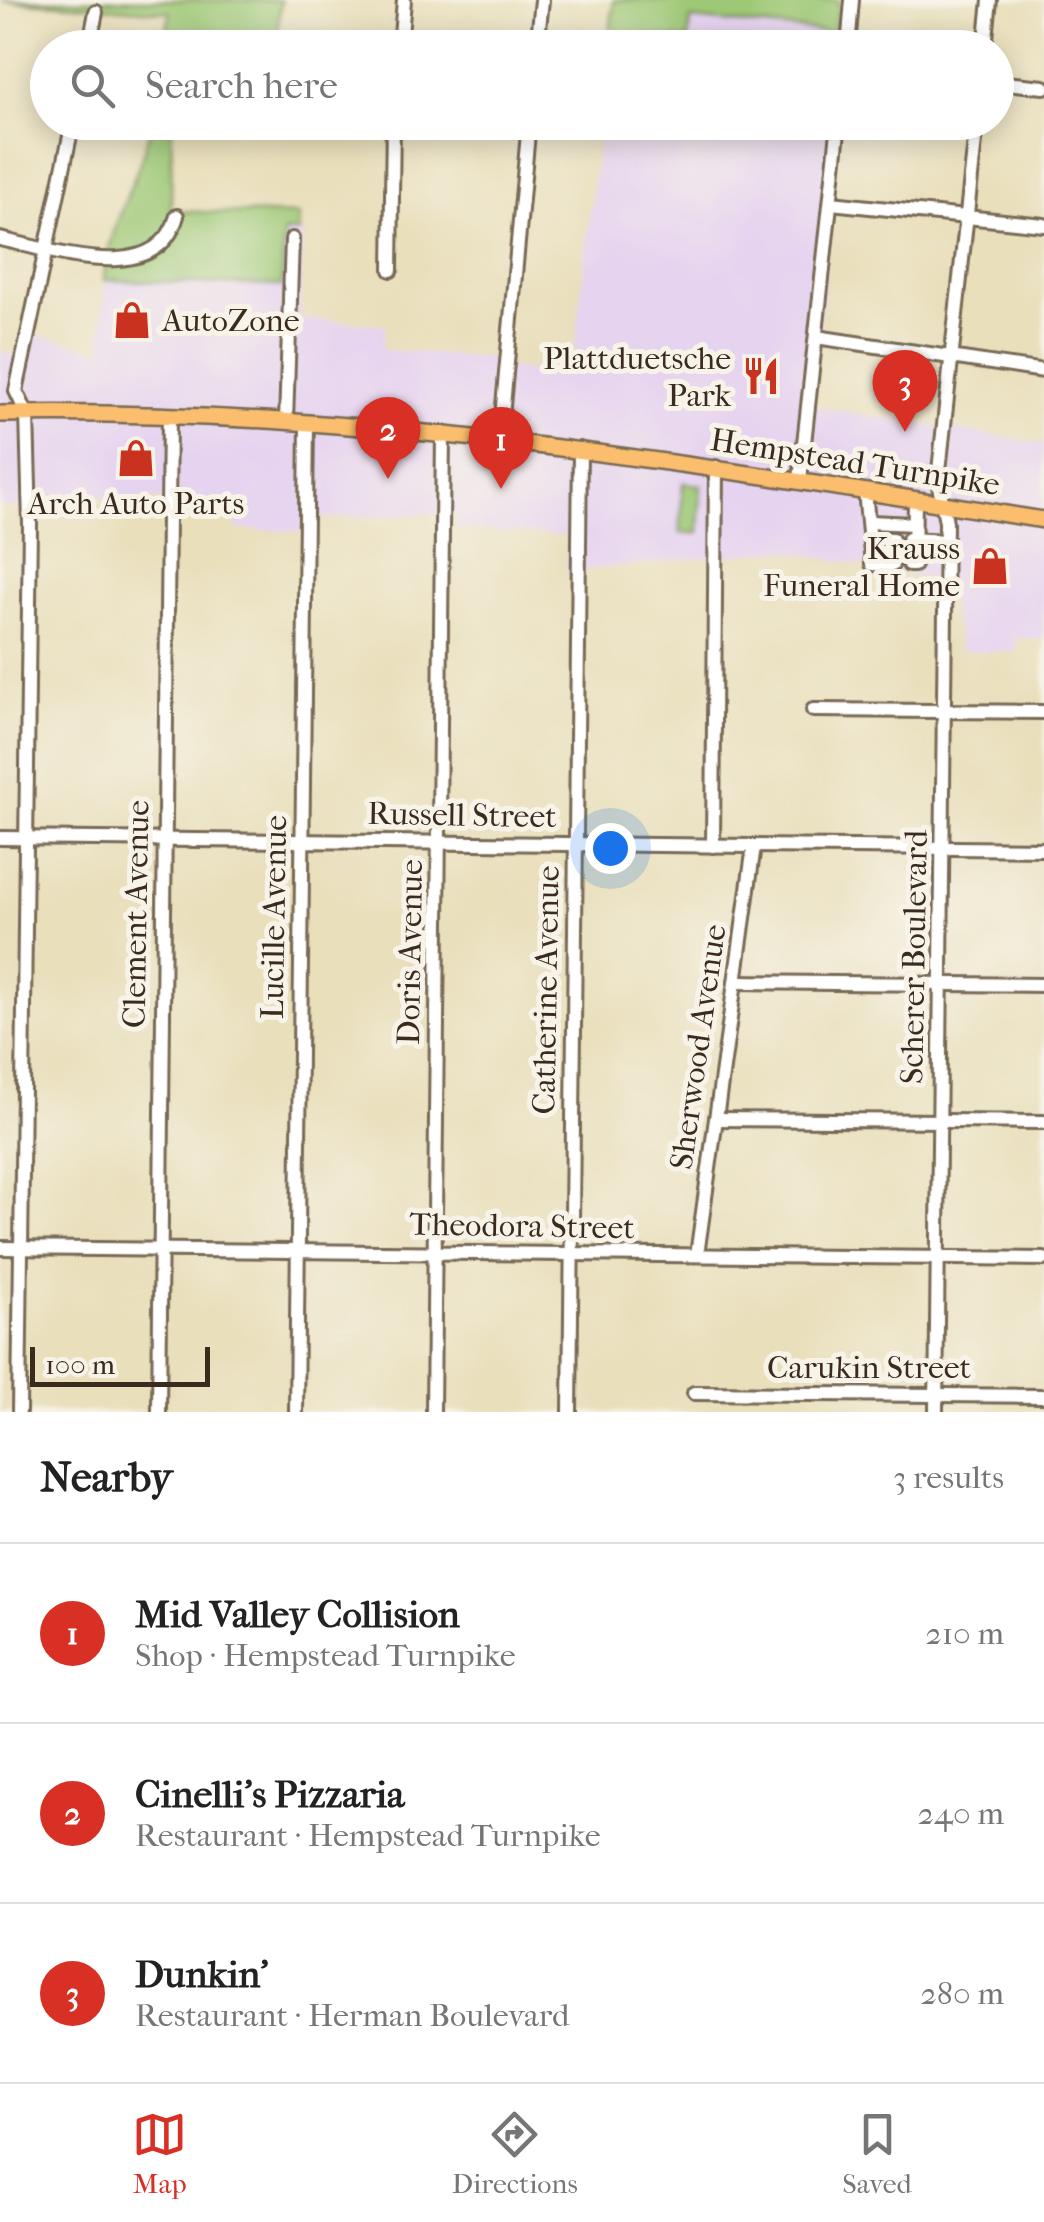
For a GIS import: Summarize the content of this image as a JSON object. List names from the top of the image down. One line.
{"streets":{"main road":["Hempstead Turnpike"],"street":["Russell Street","Clement Avenue","Lucille Avenue","Doris Avenue","Scherer Boulevard","Catherine Avenue","Sherwood Avenue","Theodora Street","Carukin Street"]},"crossings":[["Hempstead Turnpike","Clement Avenue"],["Hempstead Turnpike","Lucille Avenue"],["Hempstead Turnpike","Doris Avenue"],["Hempstead Turnpike","Scherer Boulevard"],["Hempstead Turnpike","Catherine Avenue"],["Russell Street","Clement Avenue"],["Russell Street","Lucille Avenue"],["Russell Street","Doris Avenue"],["Russell Street","Scherer Boulevard"],["Russell Street","Catherine Avenue"],["Russell Street","Sherwood Avenue"],["Clement Avenue","Theodora Street"],["Lucille Avenue","Theodora Street"],["Doris Avenue","Theodora Street"],["Scherer Boulevard","Theodora Street"],["Scherer Boulevard","Carukin Street"],["Catherine Avenue","Theodora Street"],["Sherwood Avenue","Theodora Street"]],"places":{"shop":["AutoZone","Arch Auto Parts","Krauss Funeral Home"],"restaurant":["Plattduetsche Park"]},"scale_bar":"100 m","page":{"search":"Search here","pins":["3","2","1"],"scale":"100 m","heading":["Nearby","3 results"],"list":[{"mark":"1","name":"Mid Valley Collision","note":"Shop · Hempstead Turnpike","value":"210 m"},{"mark":"2","name":"Cinelli’s Pizzaria","note":"Restaurant · Hempstead Turnpike","value":"240 m"},{"mark":"3","name":"Dunkin'","note":"Restaurant · Herman Boulevard","value":"280 m"}],"nav":["Map","Directions","Saved"]}}
